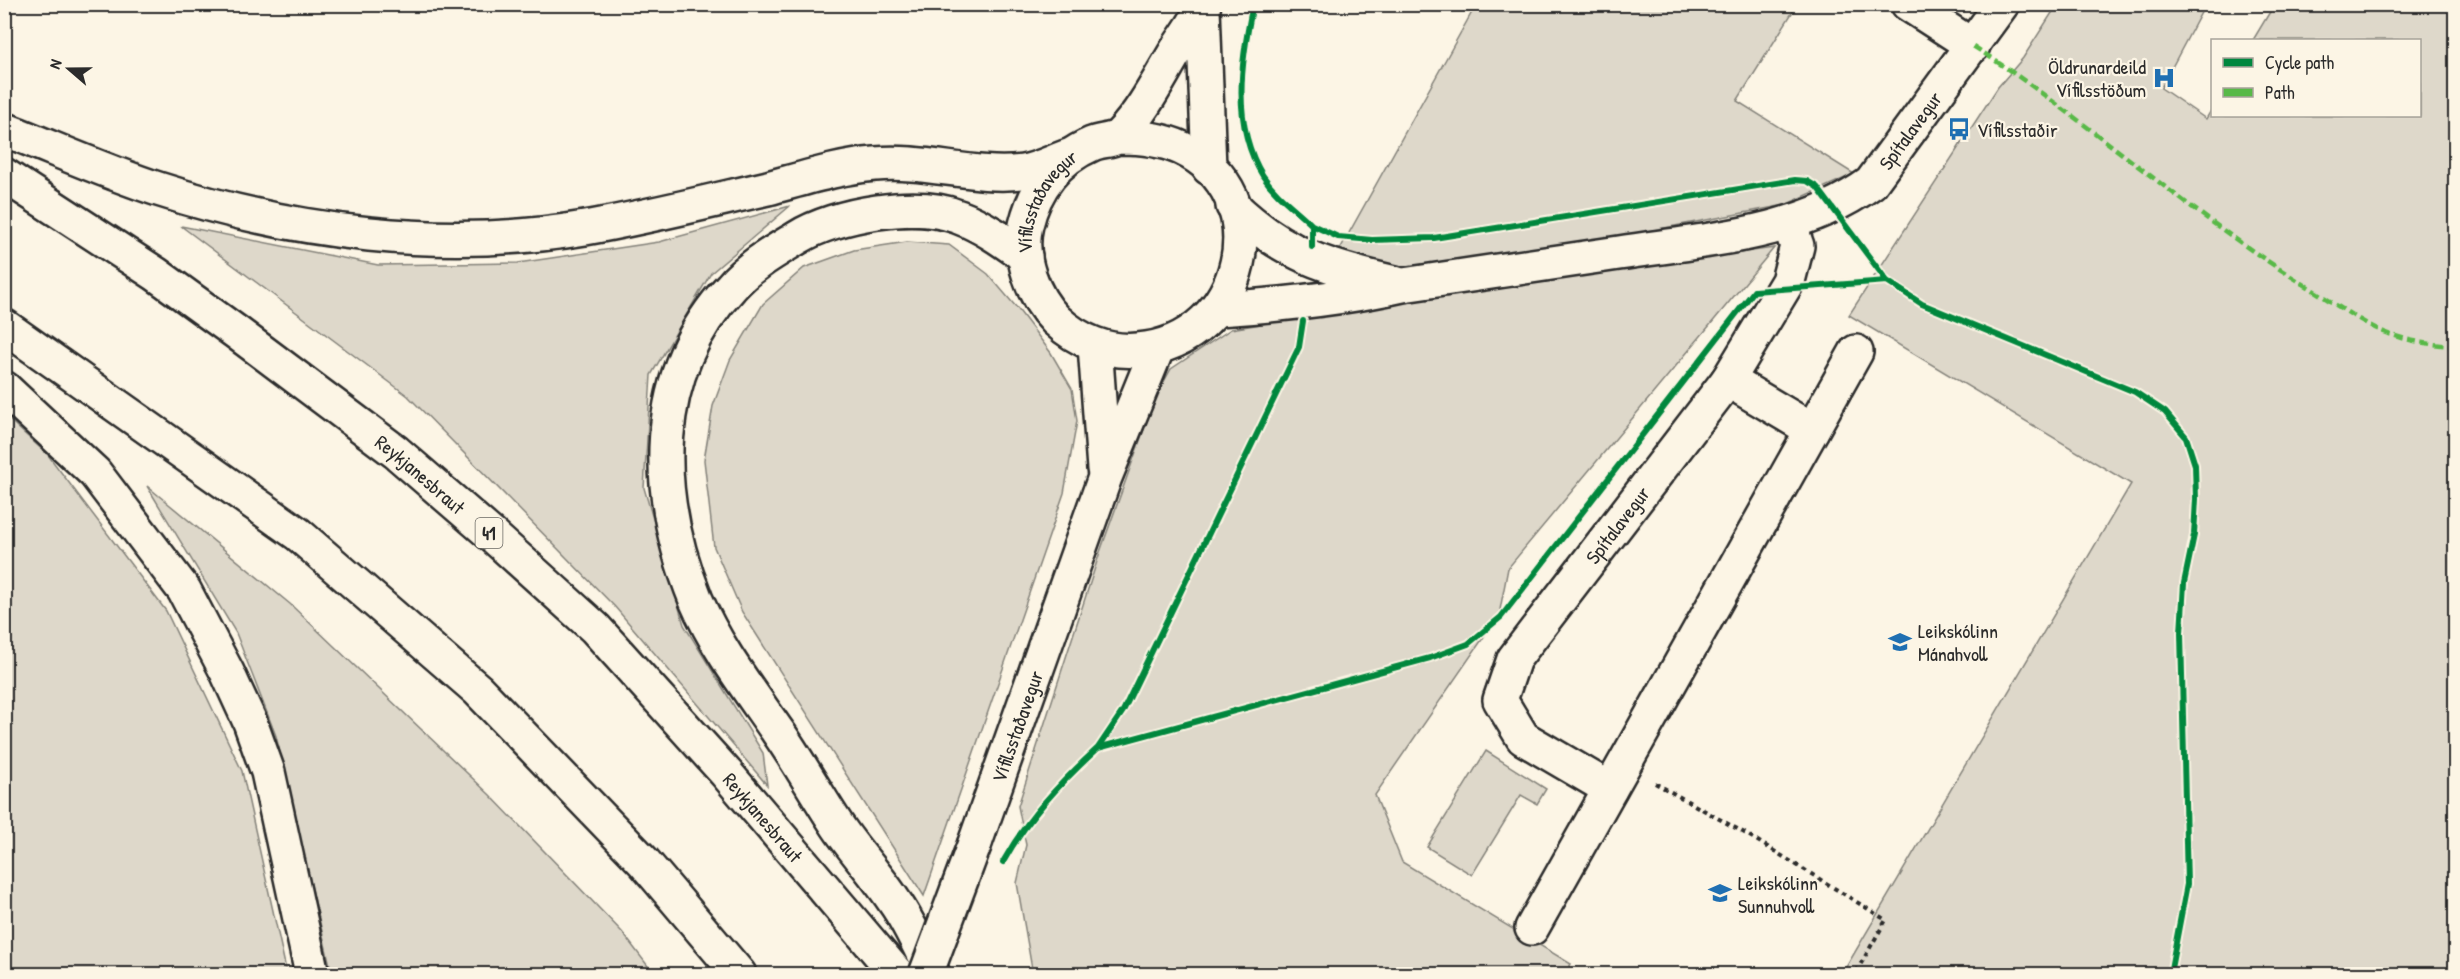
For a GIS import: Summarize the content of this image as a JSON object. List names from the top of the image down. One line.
{"streets":{"main road":["Spítalavegur","Vífilsstaðavegur","Reykjanesbraut","41"]},"crossings":[["Spítalavegur","Vífilsstaðavegur"]],"places":{"hospital":["Öldrunardeild Vífilsstöðum"],"bus stop":["Vífilsstaðir"],"school or university":["Leikskólinn Mánahvoll","Leikskólinn Sunnuhvoll"]},"legend":["Cycle path","Path"],"north":"left"}
